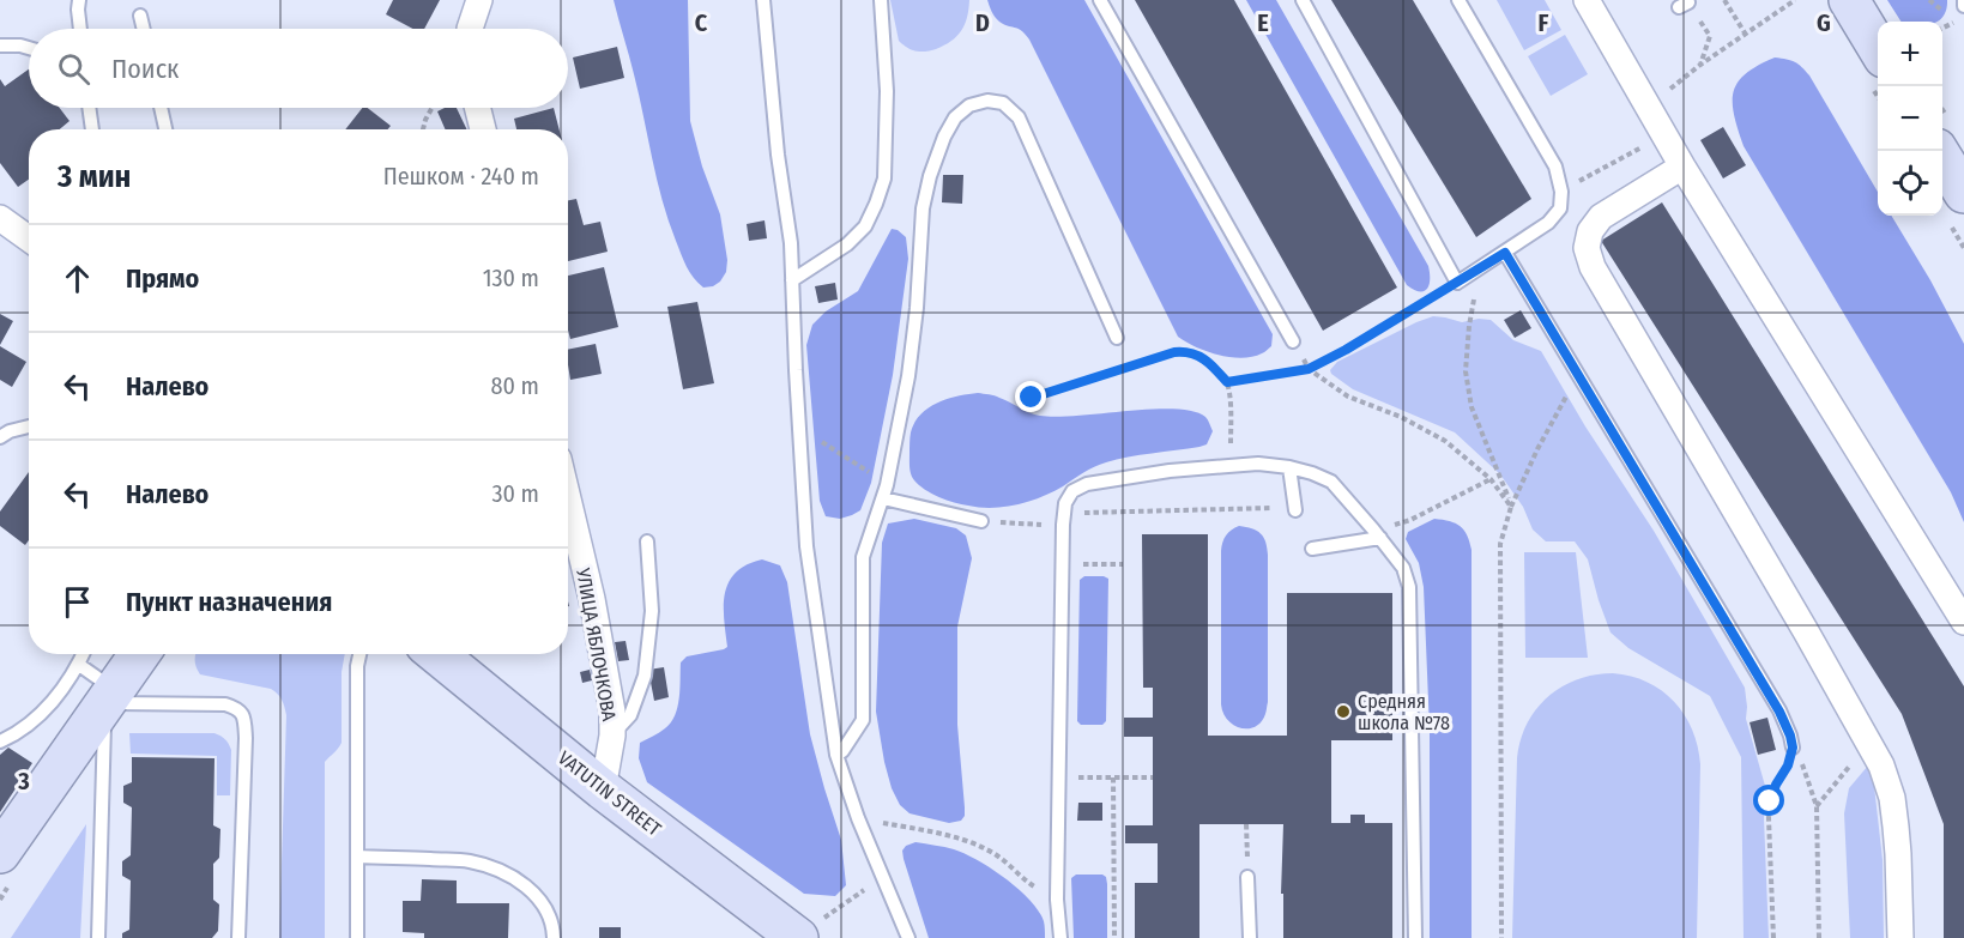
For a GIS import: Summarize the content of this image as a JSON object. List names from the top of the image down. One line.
{"streets":{"main road":["VATUTIN STREET"],"street":["УЛИЦА ЯБЛОЧКОВА"]},"crossings":[["УЛИЦА ЯБЛОЧКОВА","VATUTIN STREET"]],"places":["Средняя школа №78"],"page":{"map_buttons":["+","−"],"search":"Поиск","heading":["3 мин","Пешком · 240 m"],"list":[["Прямо","130 m"],["Налево","80 m"],["Налево","30 m"],"Пункт назначения"]},"grid":{"columns":["C","D","E","F","G"],"rows":["3"]}}
